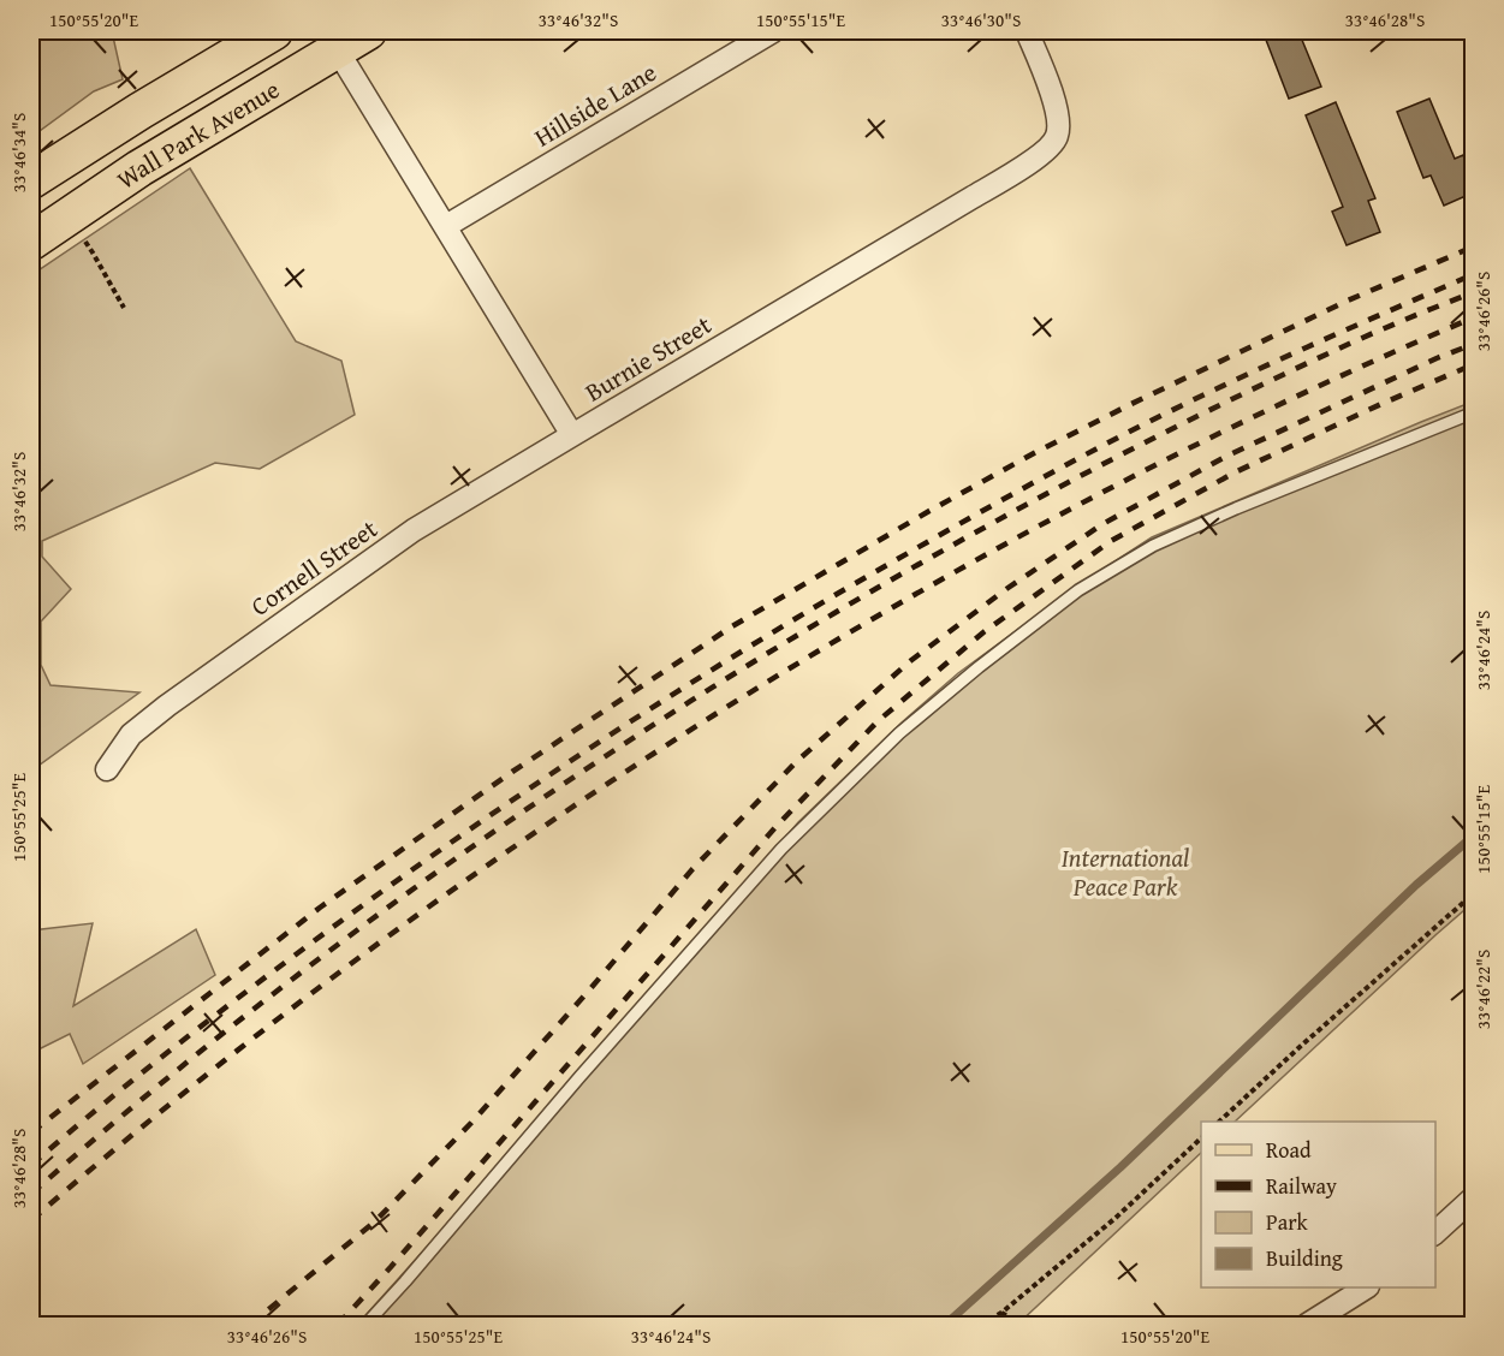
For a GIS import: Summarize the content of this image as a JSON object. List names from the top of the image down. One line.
{"streets":{"main road":["Wall Park Avenue"],"street":["Hillside Lane","Burnie Street","Cornell Street"]},"crossings":[["Hillside Lane","Burnie Street"],["Wall Park Avenue","Burnie Street"],["Burnie Street","Cornell Street"]],"parks":["International Peace Park"],"legend":["Road","Railway","Park","Building"],"coordinates":["150°55'20\"E","33°46'32\"S","150°55'15\"E","33°46'30\"S","33°46'28\"S","33°46'34\"S","33°46'26\"S","33°46'24\"S","150°55'25\"E","33°46'22\"S"]}
